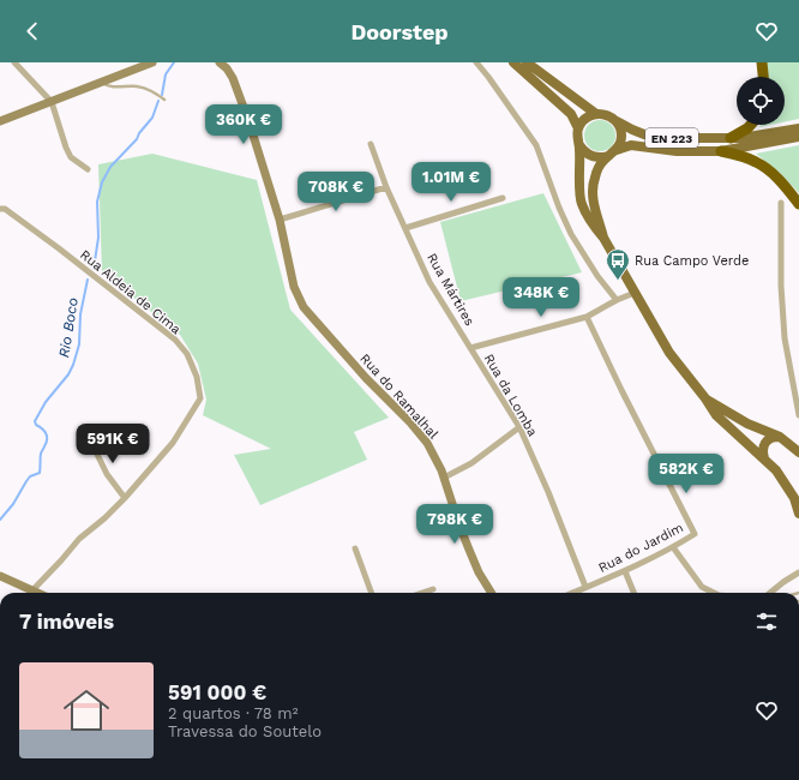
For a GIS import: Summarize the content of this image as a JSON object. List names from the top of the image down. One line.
{"streets":{"main road":["EN 223"],"street":["Rua Mártires","Rua Aldeia de Cima","Rua da Lomba","Rua do Ramalhal","Rua do Jardim"]},"crossings":[["Rua Mártires","Rua da Lomba"],["Rua da Lomba","Rua do Jardim"]],"water":["Rio Boco"],"places":{"bus stop":["Rua Campo Verde"]},"page":{"header":"Doorstep","price":["360K €","1.01M €","708K €","348K €","591K €","582K €","798K €"],"heading":"7 imóveis","list":[{"name":"591 000 €","note":"2 quartos · 78 m² · Travessa do Soutelo"}]}}
